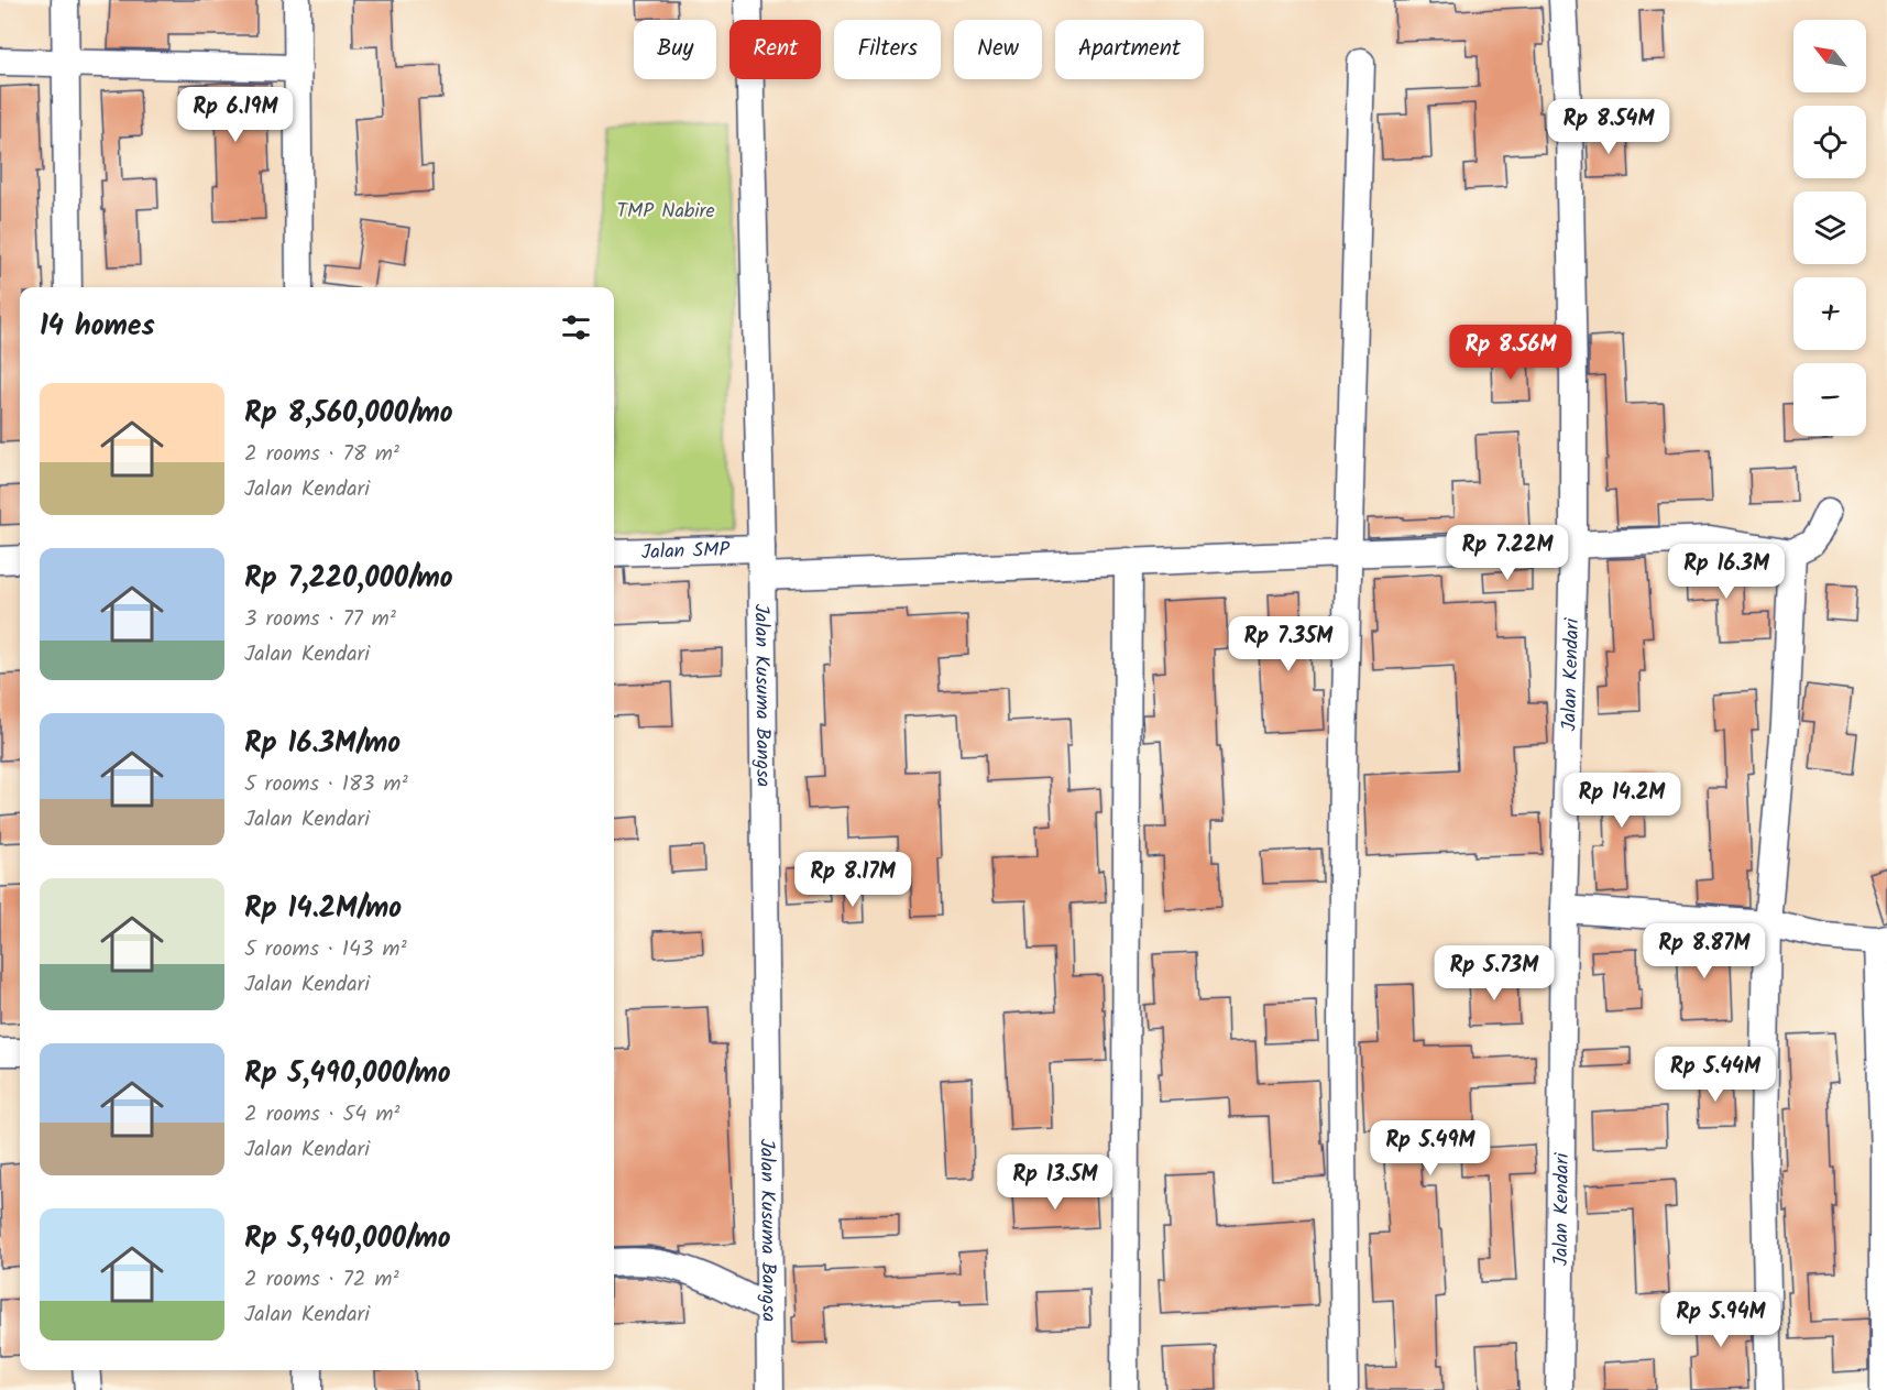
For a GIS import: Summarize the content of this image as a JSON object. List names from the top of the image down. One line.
{"streets":{"street":["Jalan SMP","Jalan Kendari","Jalan Kusuma Bangsa"]},"crossings":[["Jalan SMP","Jalan Kusuma Bangsa"]],"parks":["TMP Nabire"],"north":"top left","page":{"map_buttons":["+","−"],"chip":["Buy","Rent","Filters","New","Apartment"],"price":["Rp 6.19M","Rp 8.54M","Rp 8.56M","Rp 7.22M","Rp 16.3M","Rp 7.35M","Rp 14.2M","Rp 8.17M","Rp 8.87M","Rp 5.73M","Rp 5.44M","Rp 5.49M","Rp 13.5M","Rp 5.94M"],"heading":"14 homes","list":[{"name":"Rp 8,560,000/mo","note":"2 rooms · 78 m² · Jalan Kendari"},{"name":"Rp 7,220,000/mo","note":"3 rooms · 77 m² · Jalan Kendari"},{"name":"Rp 16.3M/mo","note":"5 rooms · 183 m² · Jalan Kendari"},{"name":"Rp 14.2M/mo","note":"5 rooms · 143 m² · Jalan Kendari"},{"name":"Rp 5,490,000/mo","note":"2 rooms · 54 m² · Jalan Kendari"},{"name":"Rp 5,940,000/mo","note":"2 rooms · 72 m² · Jalan Kendari"}]}}
